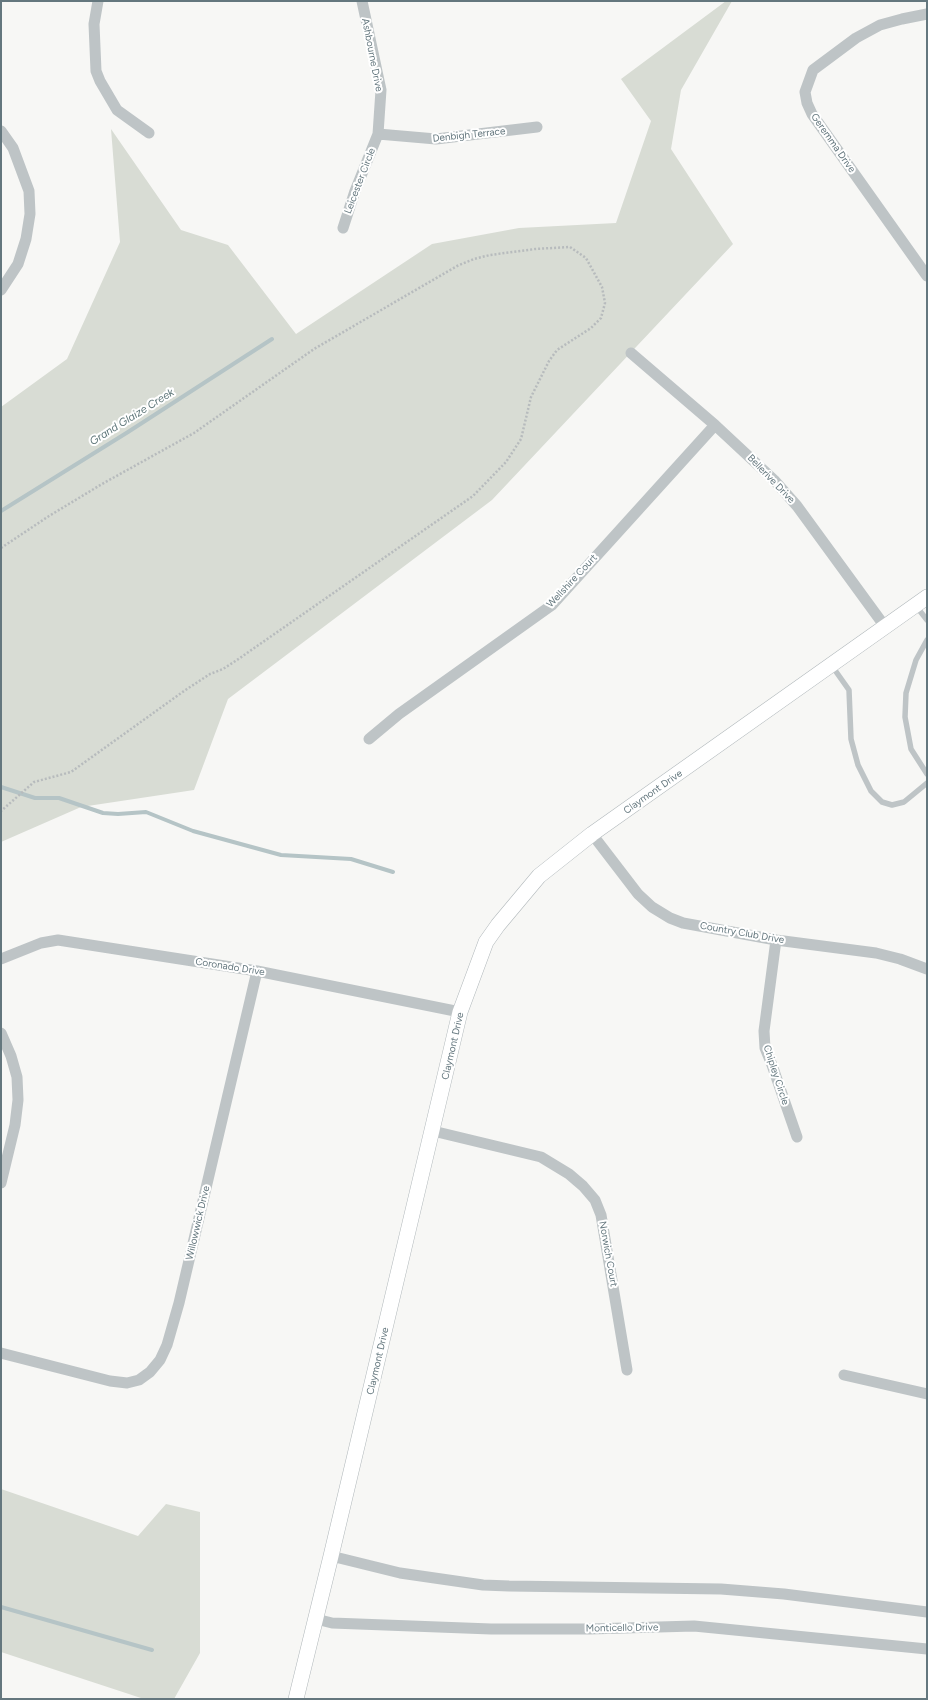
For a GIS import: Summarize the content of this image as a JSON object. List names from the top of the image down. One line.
{"streets":{"street":["Ashbourne Drive","Denbigh Terrace","Geremma Drive","Leicester Circle","Bellerive Drive","Wellshire Court","Claymont Drive","Country Club Drive","Coronado Drive","Chipley Circle","Willowwick Drive","Norwich Court","Monticello Drive"]},"crossings":[["Ashbourne Drive","Denbigh Terrace"],["Ashbourne Drive","Leicester Circle"],["Denbigh Terrace","Leicester Circle"],["Bellerive Drive","Wellshire Court"],["Bellerive Drive","Claymont Drive"],["Claymont Drive","Country Club Drive"],["Claymont Drive","Coronado Drive"],["Claymont Drive","Norwich Court"],["Claymont Drive","Monticello Drive"],["Country Club Drive","Chipley Circle"],["Coronado Drive","Willowwick Drive"]],"water":["Grand Glaize Creek"]}
